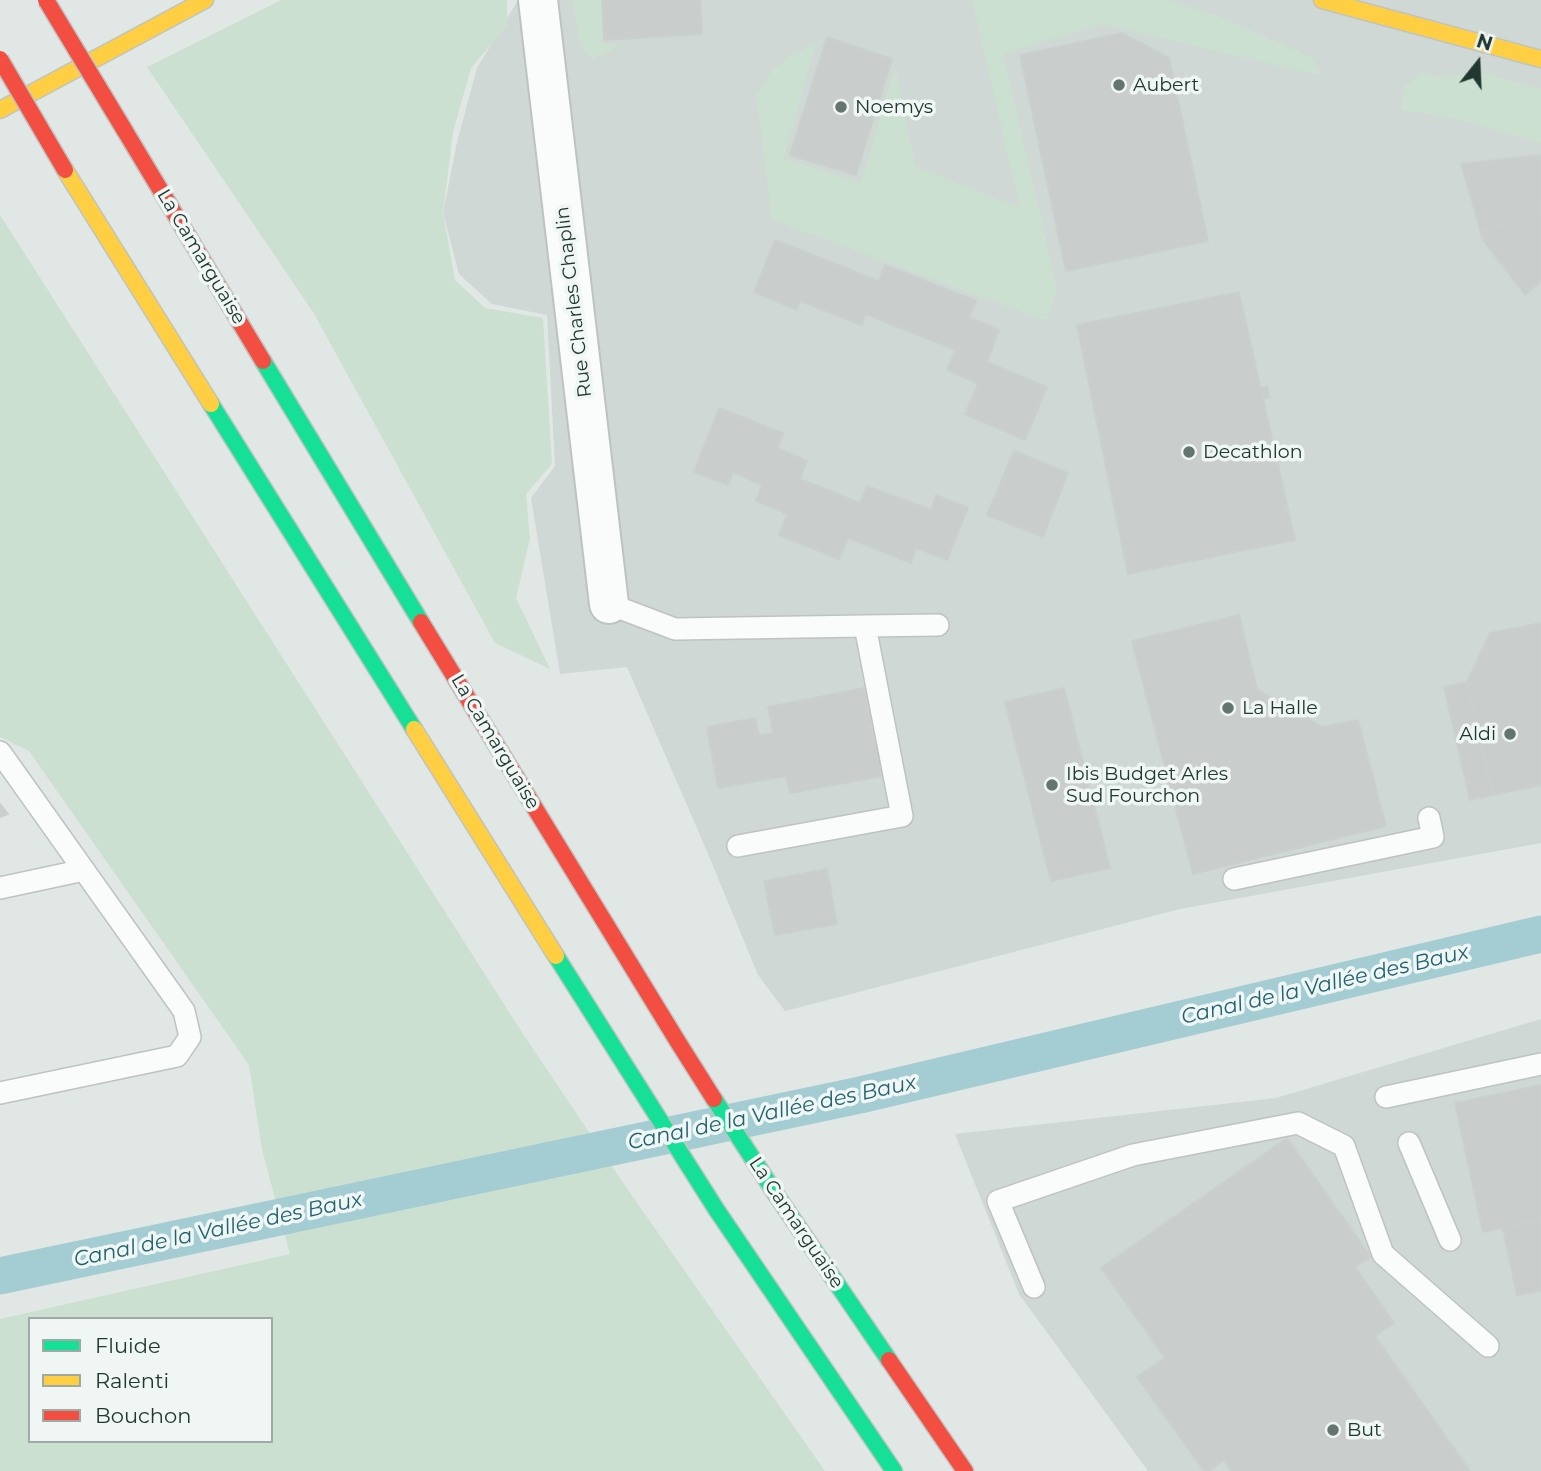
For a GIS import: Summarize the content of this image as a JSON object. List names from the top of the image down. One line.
{"streets":{"main road":["La Camarguaise"],"street":["Rue Charles Chaplin"]},"water":["Canal de la Vallée des Baux"],"places":["Aubert","Noemys","Decathlon","La Halle","Aldi","Ibis Budget Arles Sud Fourchon","But"],"legend":["Fluide","Ralenti","Bouchon"],"north":"top"}
